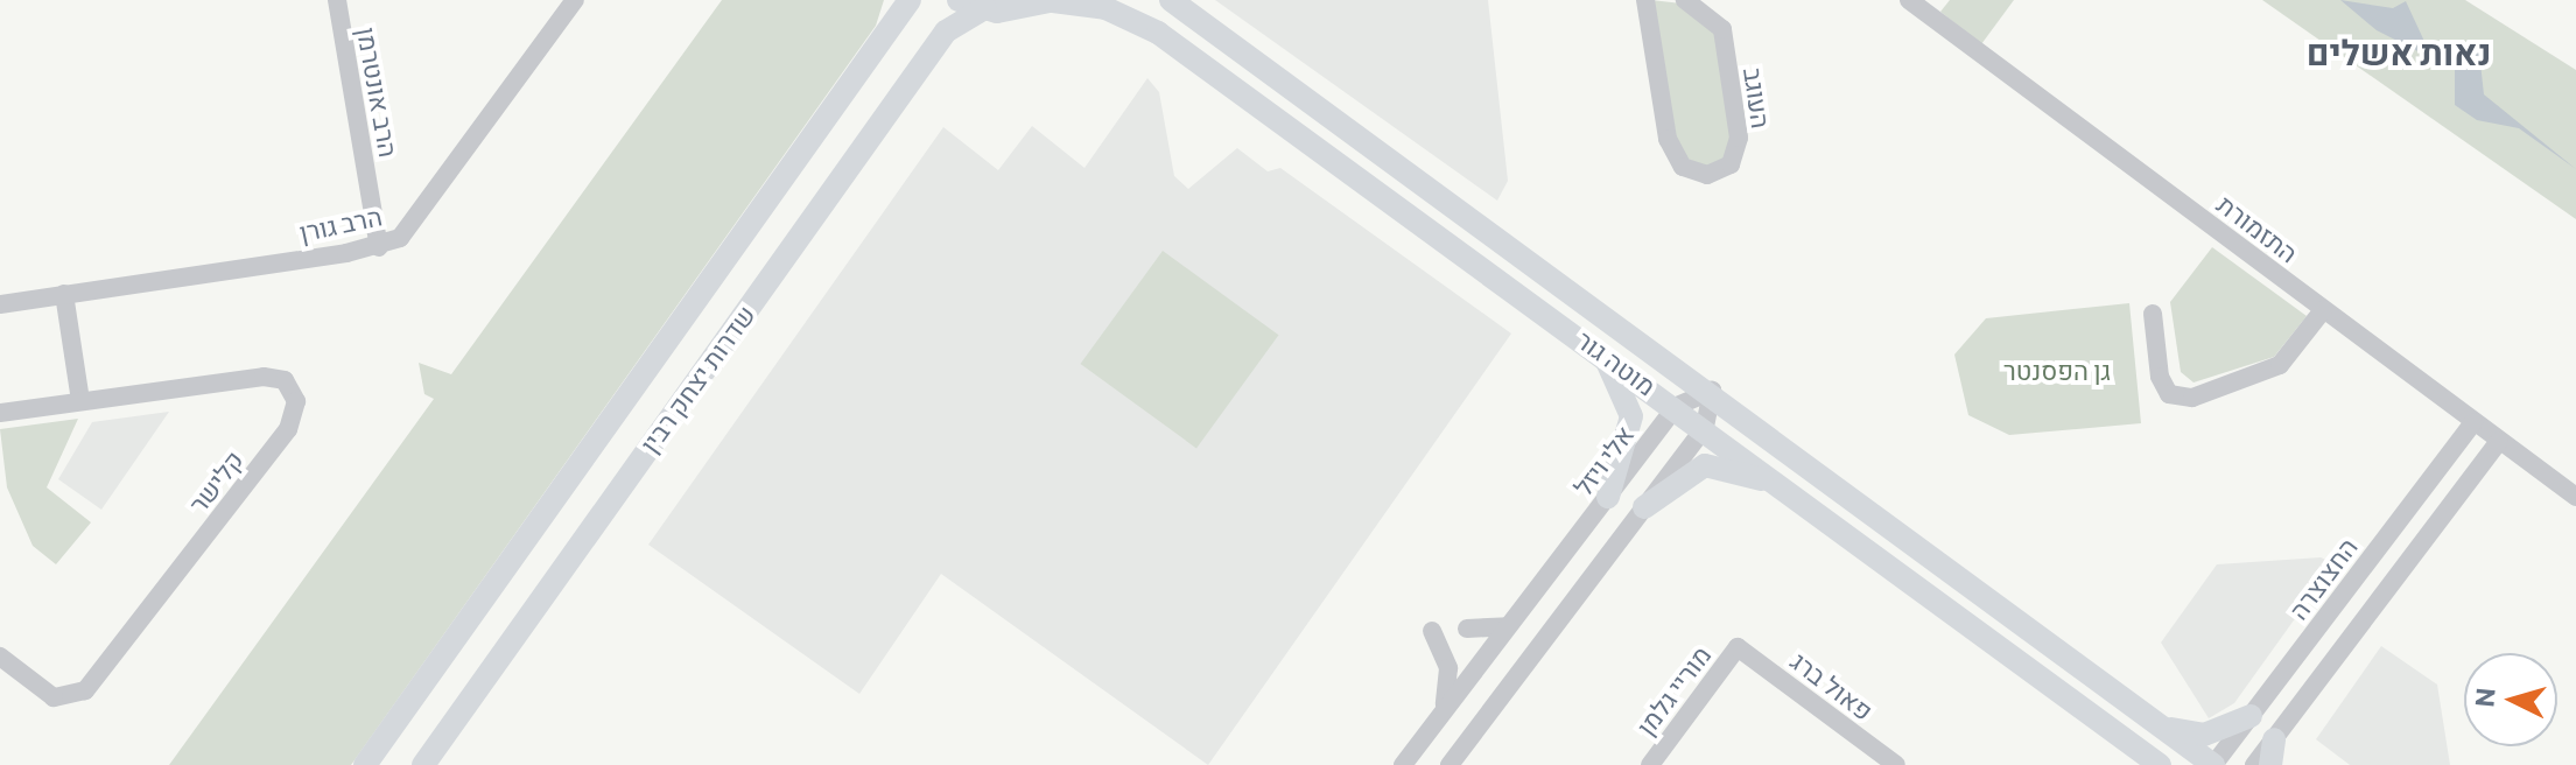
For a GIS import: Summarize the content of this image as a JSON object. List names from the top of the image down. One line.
{"streets":{"main road":["מוטה גור","שדרות יצחק רבין"],"street":["הרב אונטרמן","העוגב","הרב גורן","התזמורת","אלי ויזל","קלישר","החצוצרה","פאול ברג","מוריי גלמן"]},"crossings":[["הרב אונטרמן","הרב גורן"],["התזמורת","החצוצרה"],["מוטה גור","שדרות יצחק רבין"],["מוטה גור","אלי ויזל"],["מוטה גור","החצוצרה"],["פאול ברג","מוריי גלמן"]],"districts":["נאות אשלים"],"parks":["גן הפסנטר"],"north":"left"}
